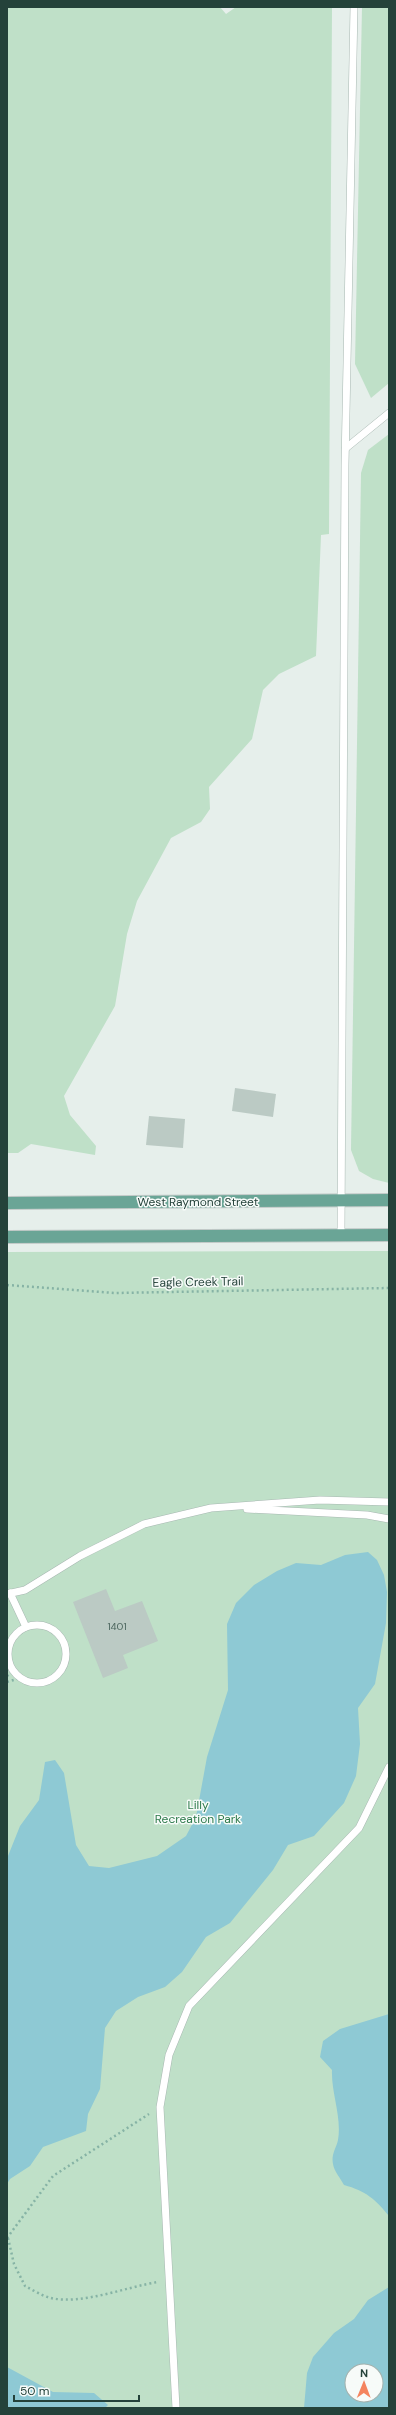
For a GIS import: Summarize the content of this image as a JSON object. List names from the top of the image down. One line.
{"streets":{"main road":["West Raymond Street"],"path":["Eagle Creek Trail"]},"parks":["Lilly Recreation Park"],"house_numbers":["1401"],"scale_bar":"50 m","north":"top"}
